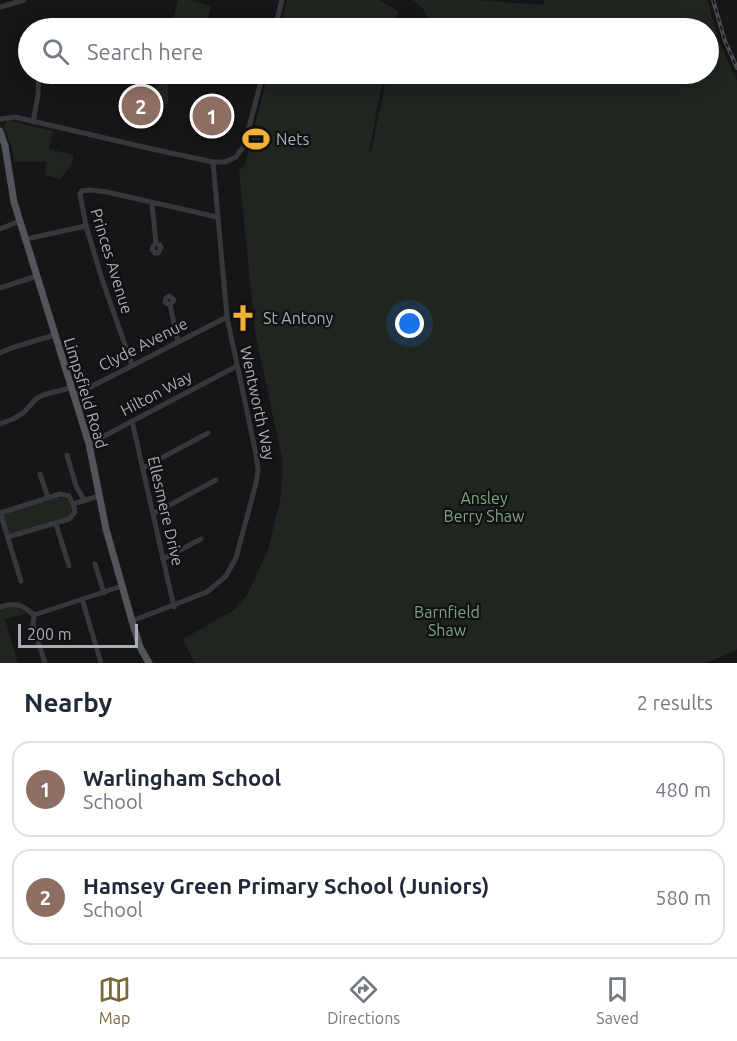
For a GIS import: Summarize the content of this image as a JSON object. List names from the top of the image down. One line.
{"streets":{"main road":["Limpsfield Road"],"street":["Princes Avenue","Clyde Avenue","Hilton Way","Wentworth Way","Ellesmere Drive"]},"crossings":[["Princes Avenue","Clyde Avenue"],["Princes Avenue","Wentworth Way"],["Clyde Avenue","Limpsfield Road"],["Clyde Avenue","Wentworth Way"],["Limpsfield Road","Hilton Way"],["Limpsfield Road","Wentworth Way"],["Hilton Way","Wentworth Way"],["Hilton Way","Ellesmere Drive"],["Wentworth Way","Ellesmere Drive"]],"parks":["Ansley Berry Shaw","Barnfield Shaw"],"places":{"sports":["Nets"],"church":["St Antony"]},"scale_bar":"200 m","page":{"search":"Search here","pins":["2","1"],"scale":"200 m","heading":["Nearby","2 results"],"list":[{"mark":"1","name":"Warlingham School","note":"School","value":"480 m"},{"mark":"2","name":"Hamsey Green Primary School (Juniors)","note":"School","value":"580 m"}],"nav":["Map","Directions","Saved"]}}
